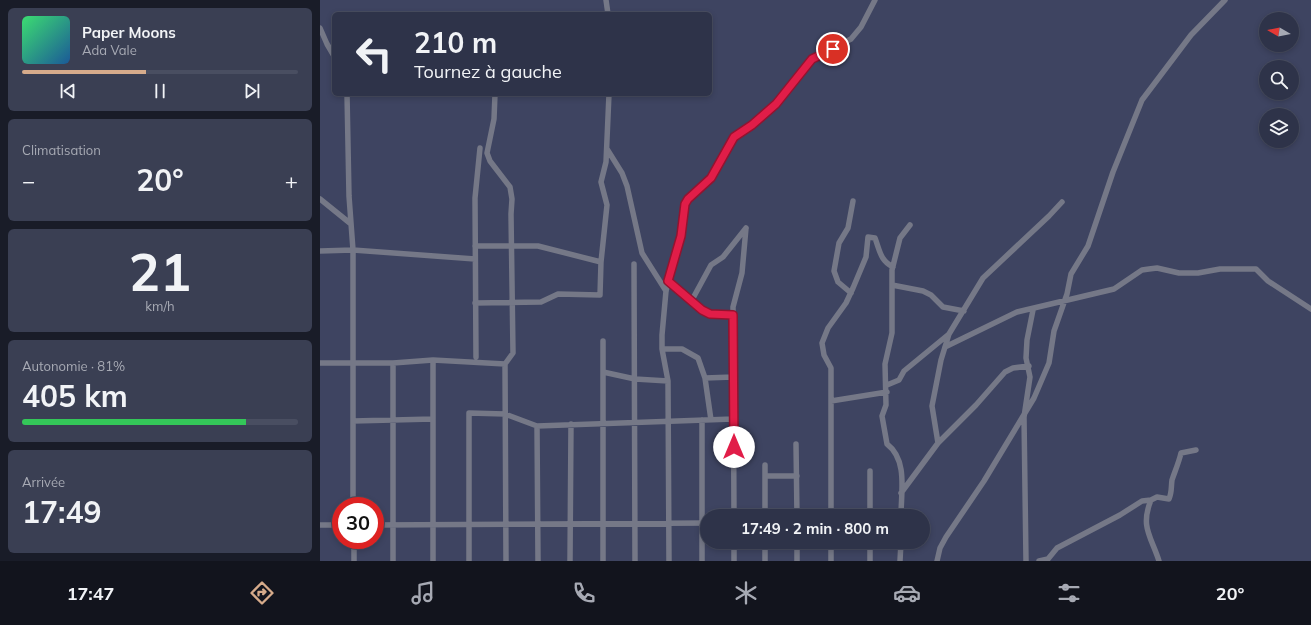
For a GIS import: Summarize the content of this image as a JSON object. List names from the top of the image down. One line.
{"north":"left","page":{"turn":["210 m","Tournez à gauche"],"song":["Paper Moons","Ada Vale"],"tile":["Climatisation",["21","km/h"],["Autonomie · 81%","405 km"],["Arrivée","17:49"]],"heat":["−","20°","+"],"limit":"30","trip":"17:49 · 2 min · 800 m","tabs":["17:47","20°"]}}
